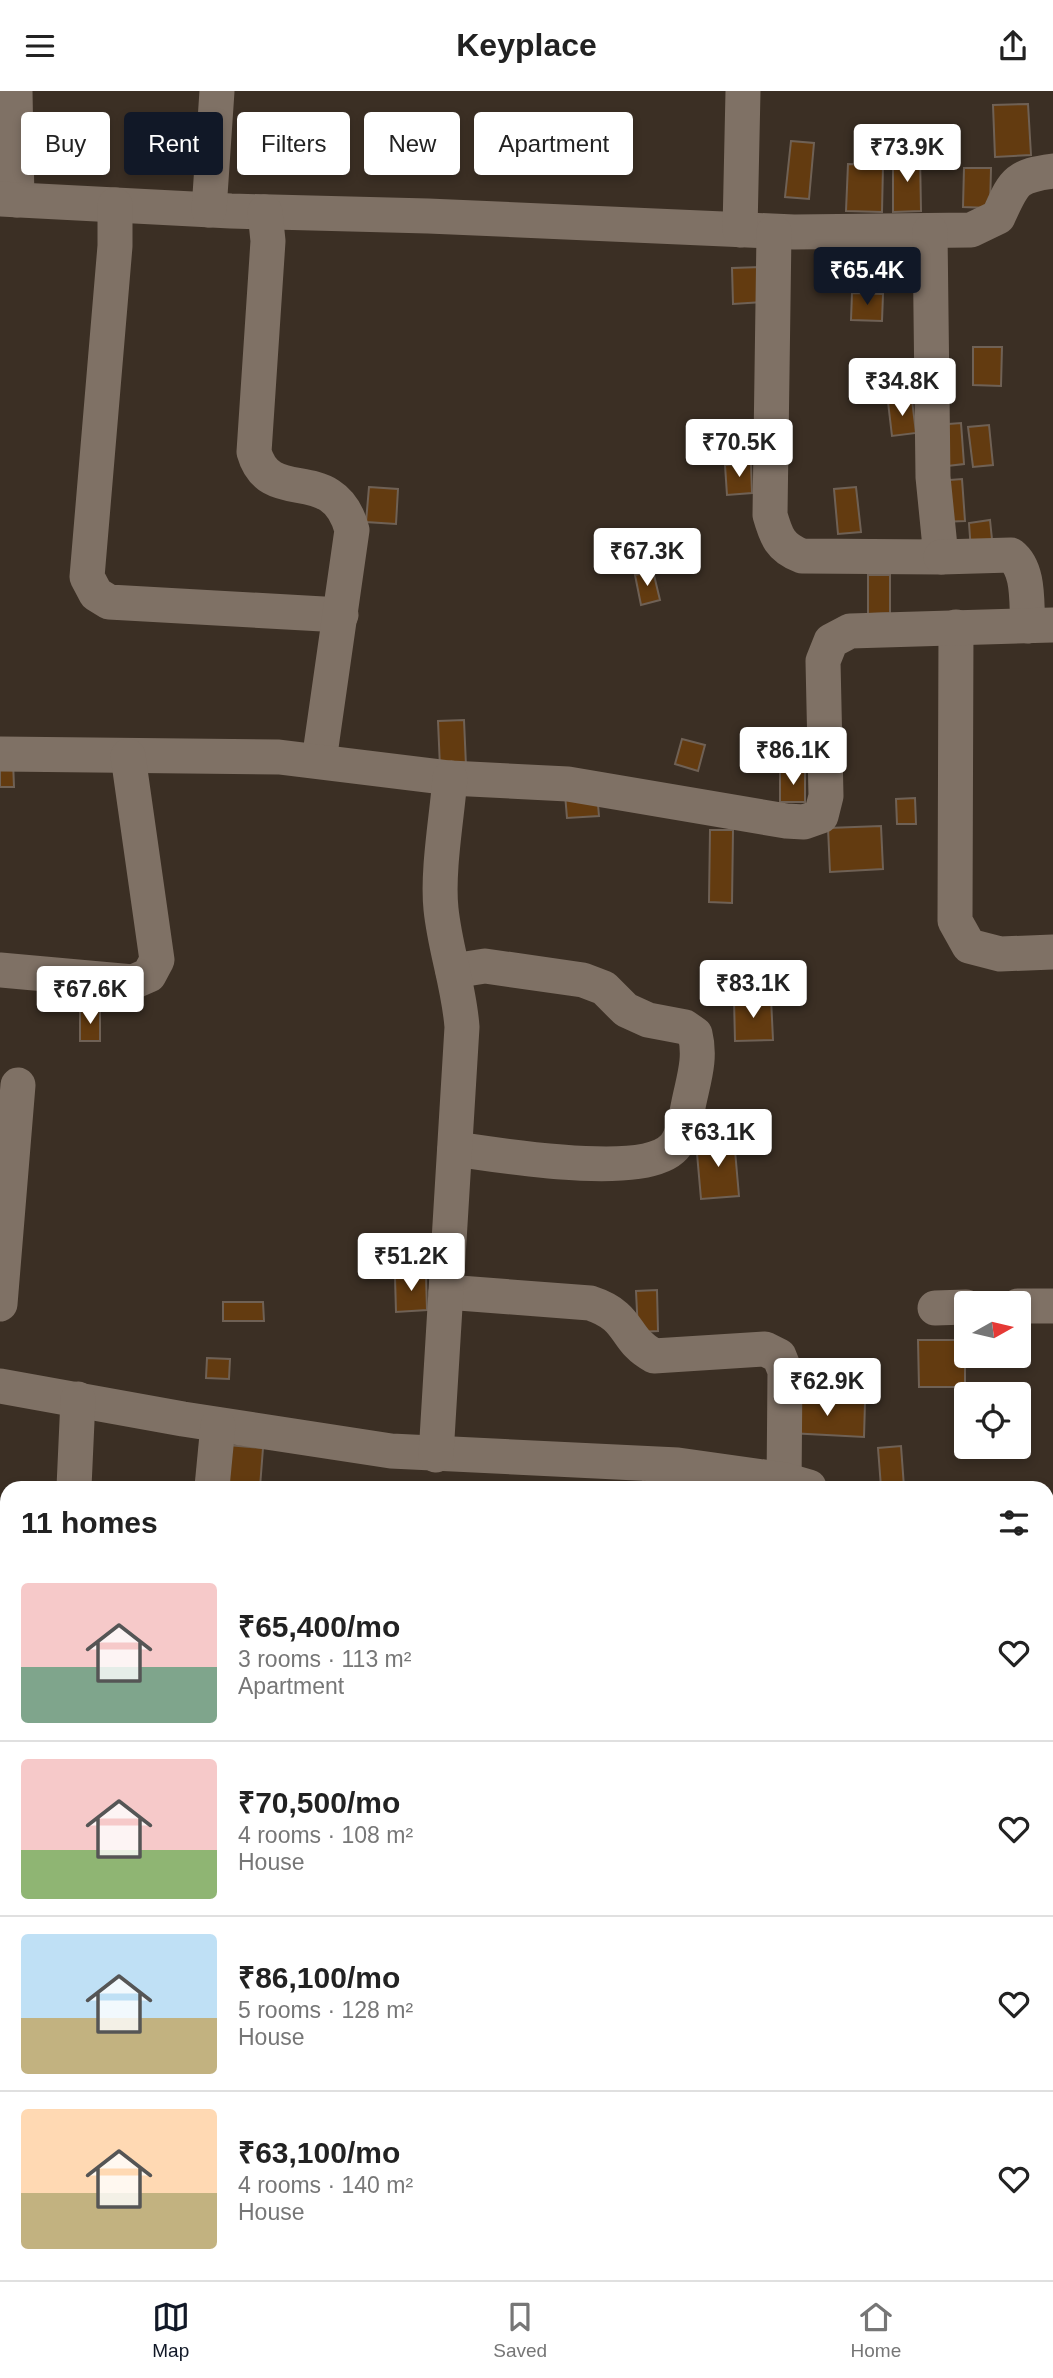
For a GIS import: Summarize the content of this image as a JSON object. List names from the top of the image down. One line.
{"north":"right","page":{"header":"Keyplace","chip":["Buy","Rent","Filters","New","Apartment"],"price":["₹73.9K","₹65.4K","₹34.8K","₹70.5K","₹67.3K","₹86.1K","₹83.1K","₹67.6K","₹63.1K","₹51.2K","₹62.9K"],"heading":"11 homes","list":[{"name":"₹65,400/mo","note":"3 rooms · 113 m² · Apartment"},{"name":"₹70,500/mo","note":"4 rooms · 108 m² · House"},{"name":"₹86,100/mo","note":"5 rooms · 128 m² · House"},{"name":"₹63,100/mo","note":"4 rooms · 140 m² · House"}],"tabs":["Map","Saved","Home"]}}
